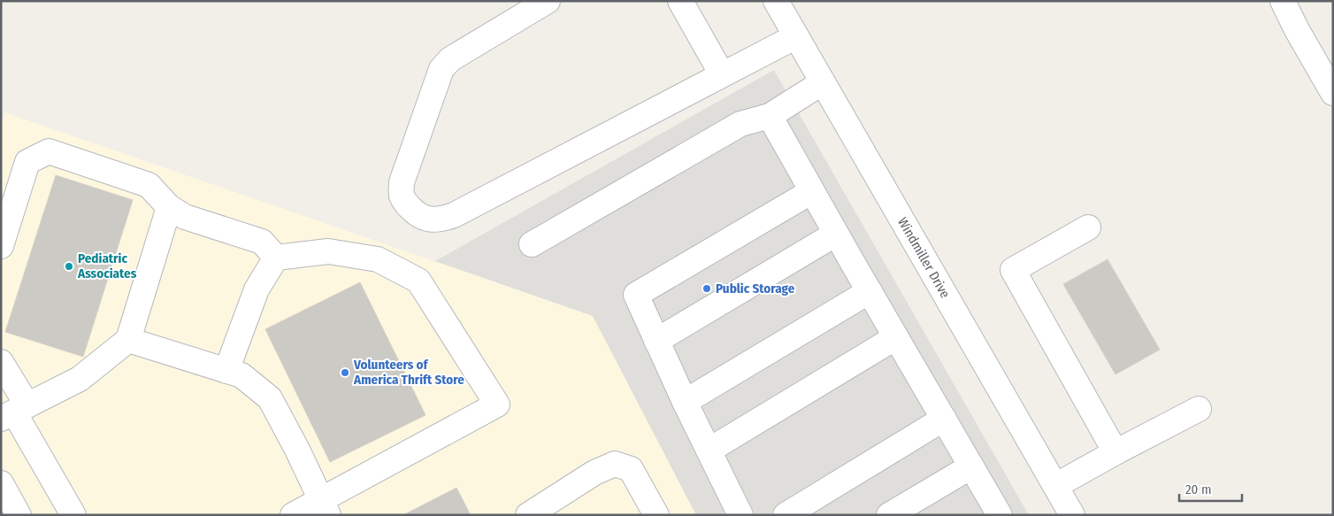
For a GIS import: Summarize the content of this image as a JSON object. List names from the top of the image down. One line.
{"streets":{"street":["Windmiller Drive"]},"places":["Pediatric Associates","Public Storage","Volunteers of America Thrift Store"],"scale_bar":"20 m"}
